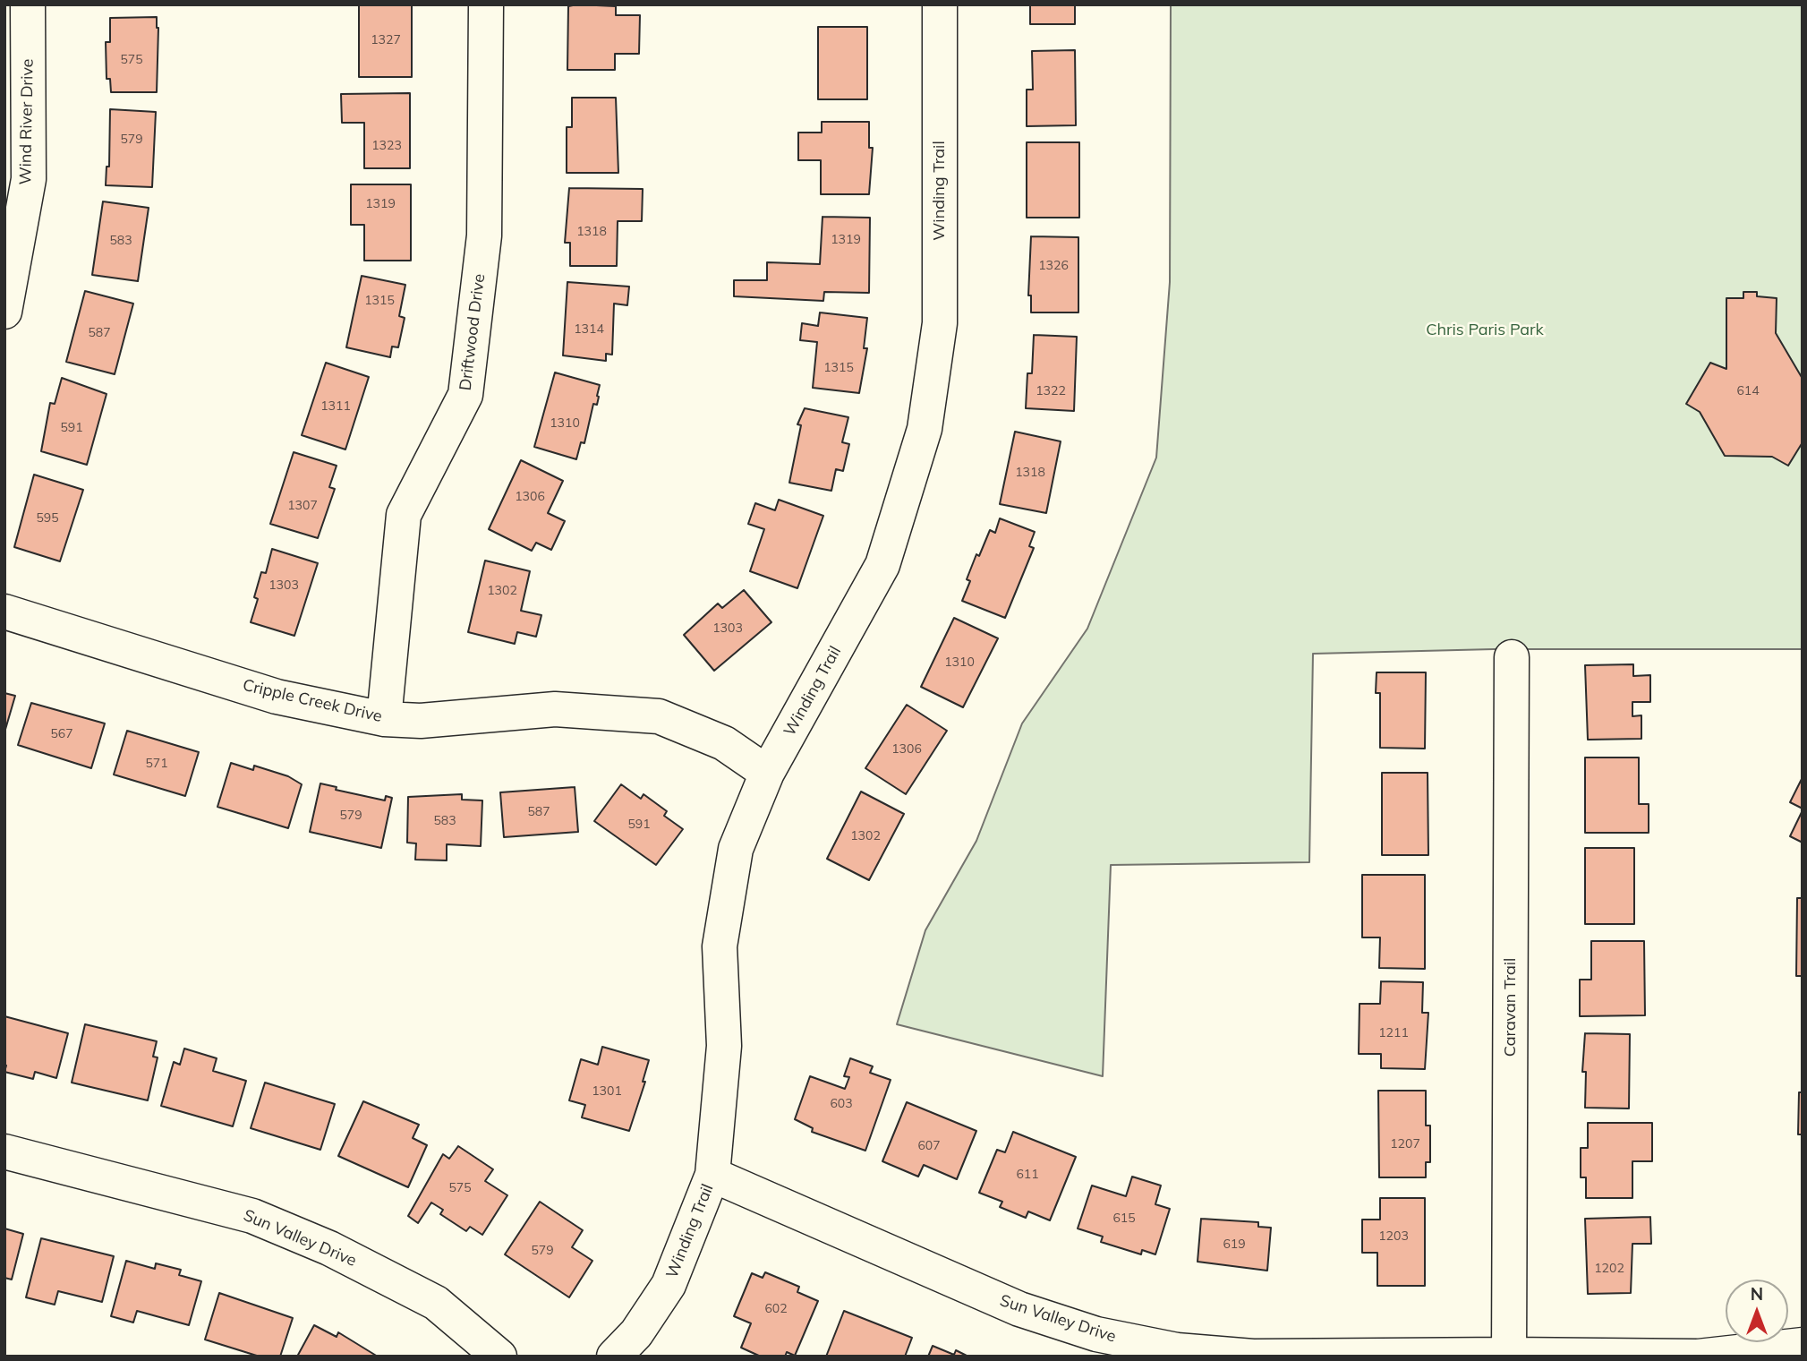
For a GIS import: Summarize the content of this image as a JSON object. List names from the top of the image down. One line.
{"streets":{"street":["Wind River Drive","Winding Trail","Driftwood Drive","Cripple Creek Drive","Caravan Trail","Sun Valley Drive"]},"crossings":[["Winding Trail","Cripple Creek Drive"],["Winding Trail","Sun Valley Drive"],["Driftwood Drive","Cripple Creek Drive"],["Caravan Trail","Sun Valley Drive"]],"parks":["Chris Paris Park"],"house_numbers":["1327","575","579","1323","1319","1318","1319","583","1326","1315","1314","587","1315","1322","614","1311","1310","591","1318","1306","1307","595","1303","1302","1303","1310","567","1306","571","587","579","583","591","1302","1211","1301","603","1207","607","611","575","615","1203","619","579","1202","602"],"north":"top"}
